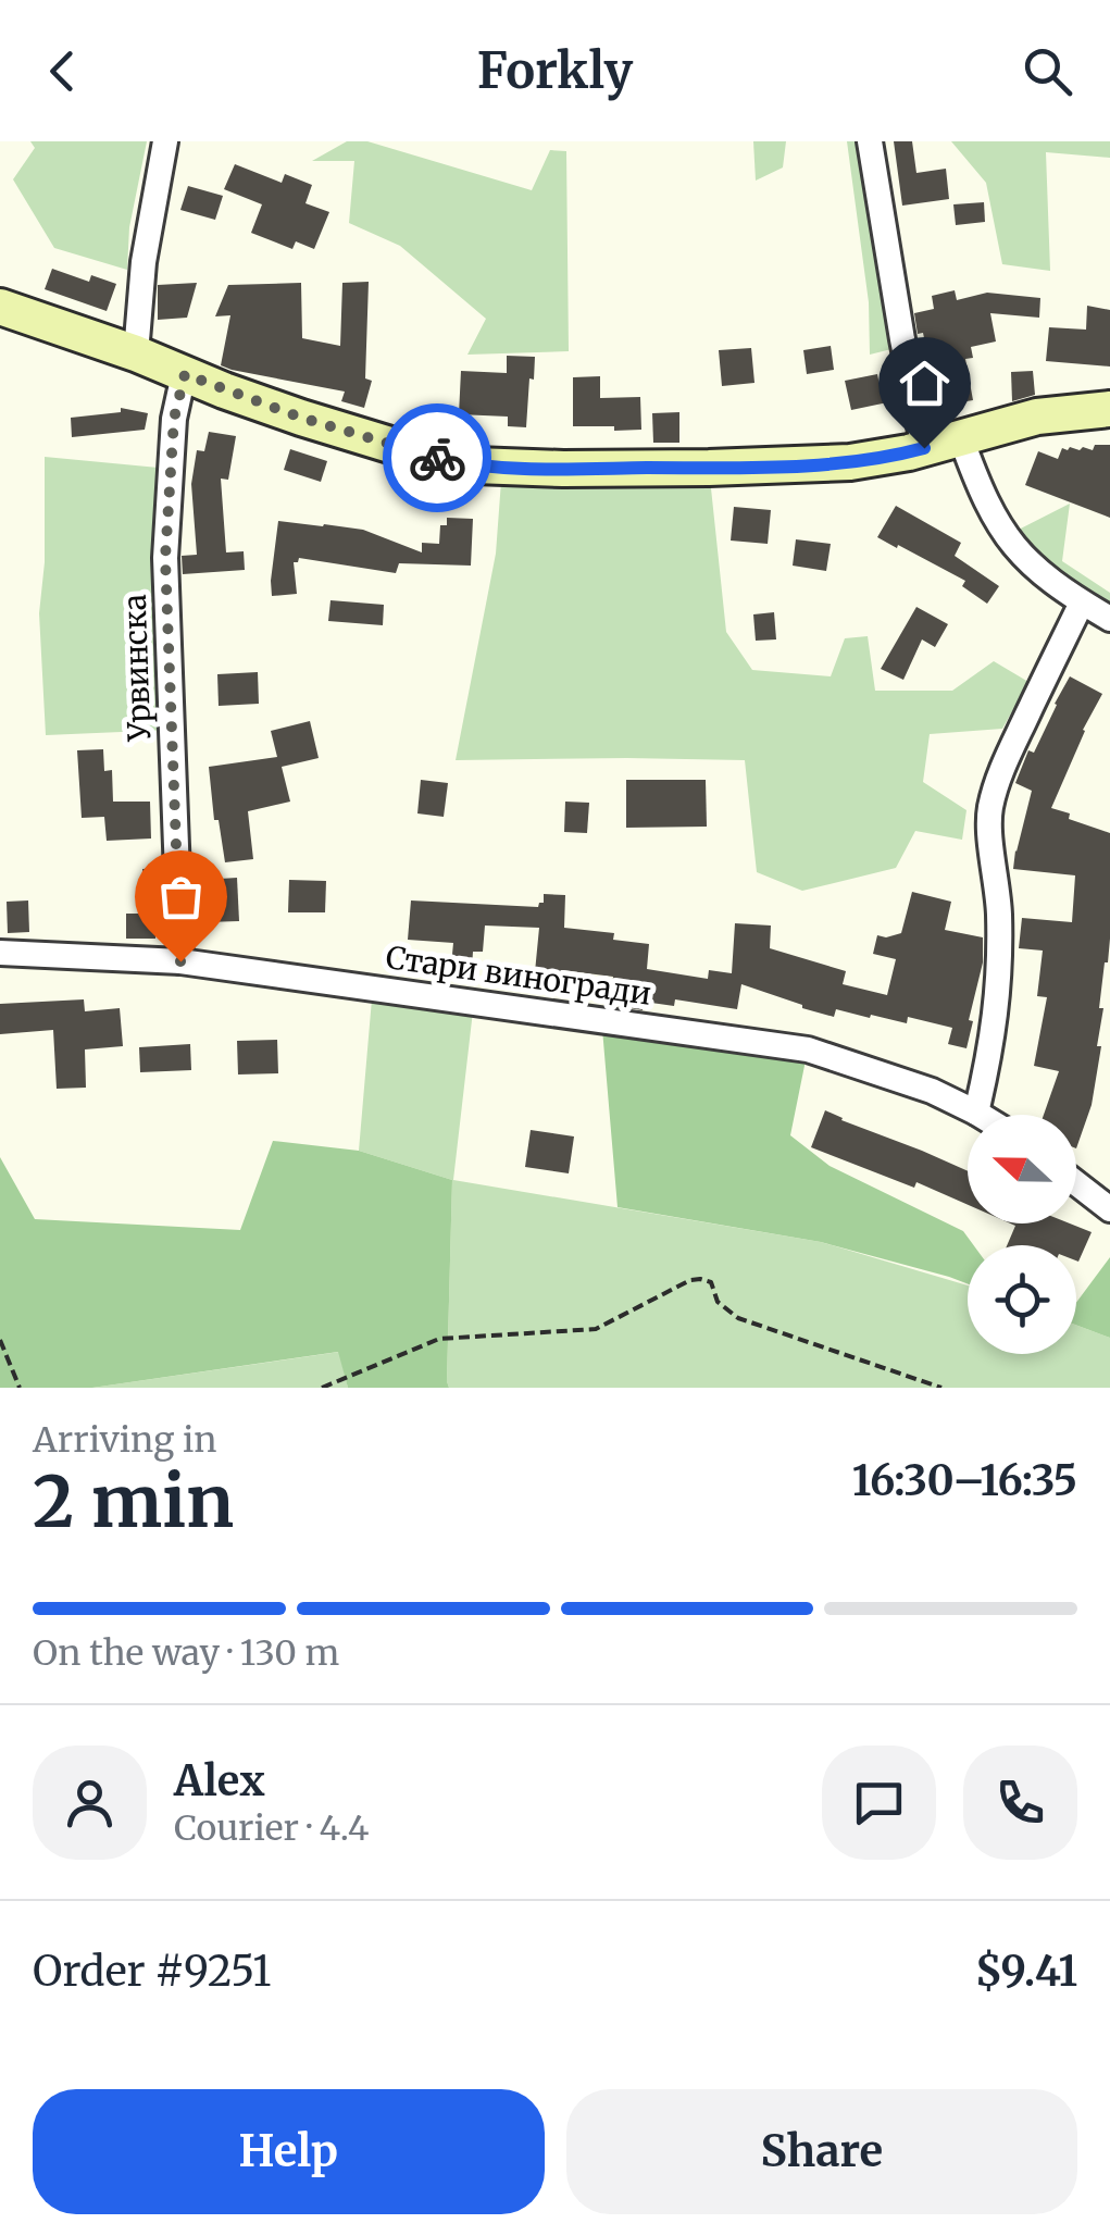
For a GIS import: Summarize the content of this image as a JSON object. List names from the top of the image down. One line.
{"streets":{"street":["Урвинска","Стари виногради"]},"crossings":[["Урвинска","Стари виногради"]],"north":"left","page":{"header":"Forkly","heading":["2 min","Arriving in","16:30–16:35"],"panel":["Alex","Courier · 4.4","Order #9251","$9.41"],"bar":"On the way · 130 m","buttons":["Help","Share"]}}
